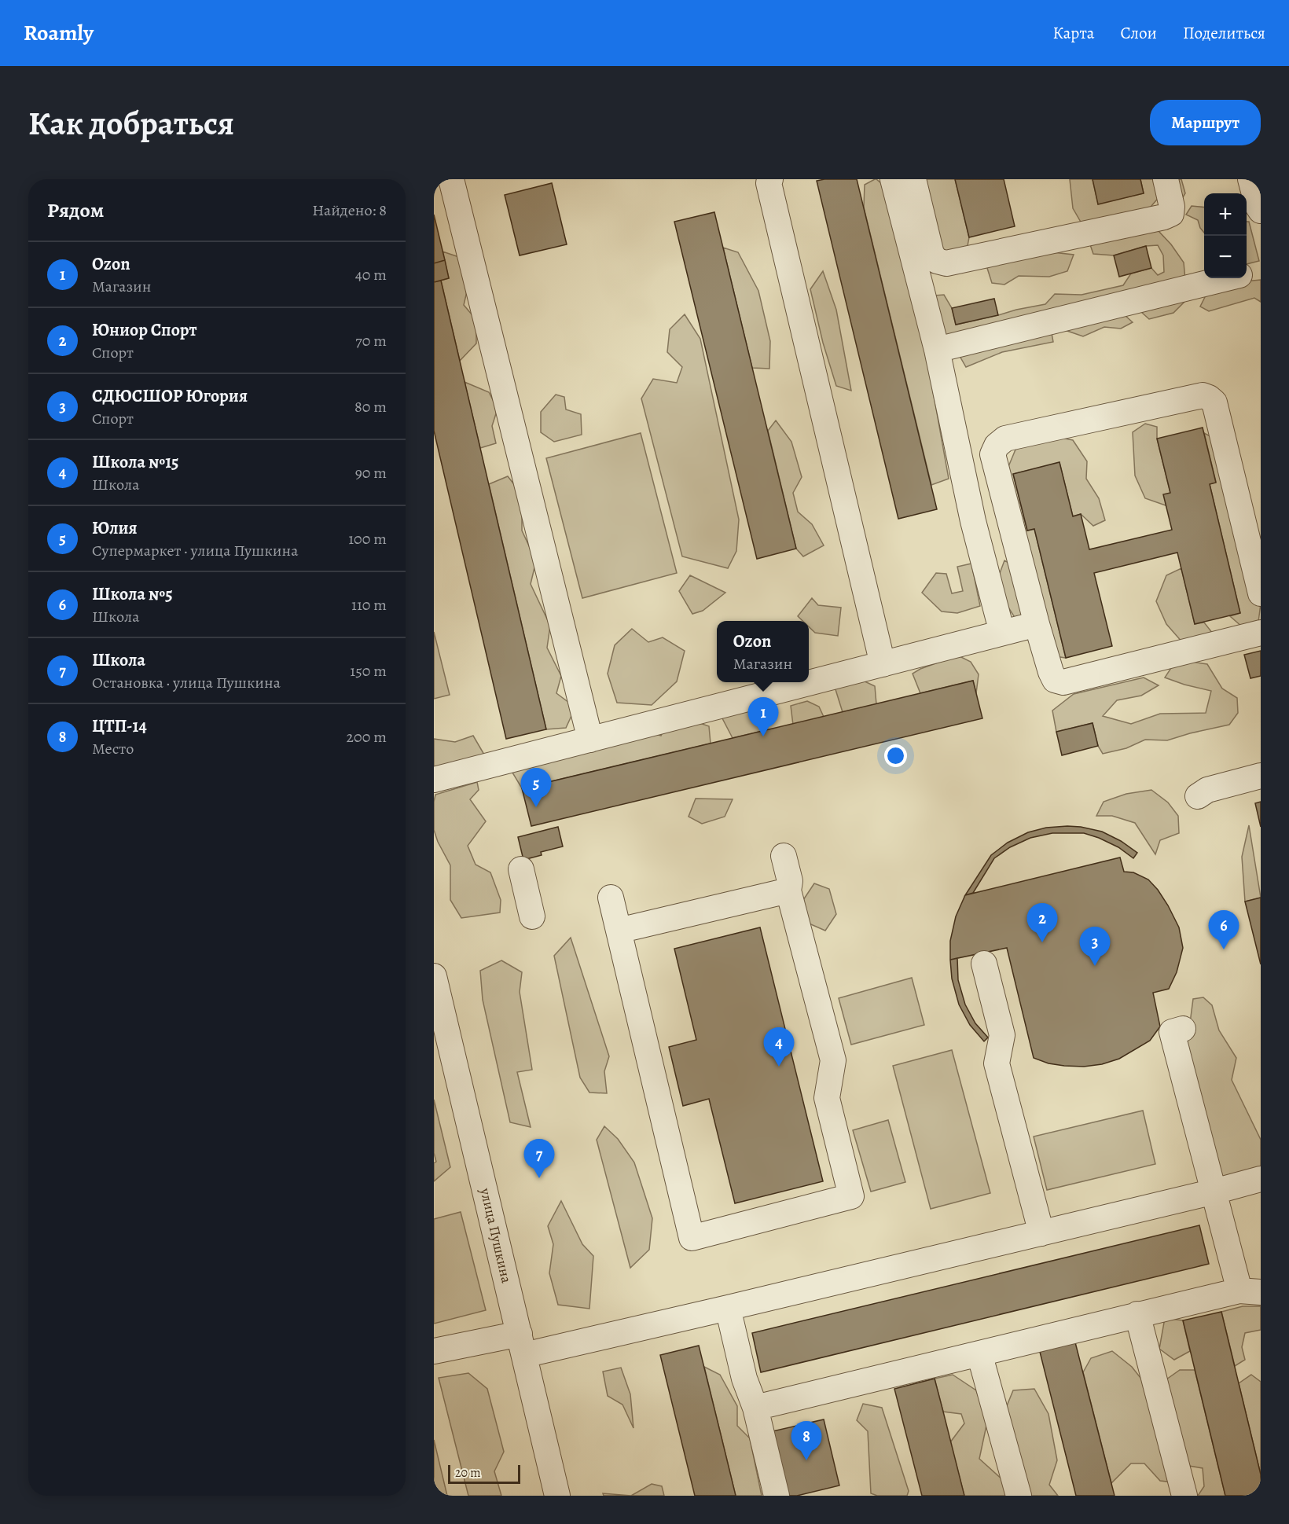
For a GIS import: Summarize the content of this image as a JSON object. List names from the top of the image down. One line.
{"streets":{"street":["улица Пушкина"]},"scale_bar":"20 m","page":{"header":"Roamly","nav":["Карта","Слои","Поделиться"],"buttons":"Маршрут","title":"Как добраться","heading":["Рядом","Найдено: 8"],"map_buttons":["+","−"],"list":[{"mark":"1","name":"Ozon","note":"Магазин","value":"40 m"},{"mark":"2","name":"Юниор Спорт","note":"Спорт","value":"70 m"},{"mark":"3","name":"СДЮСШОР Югория","note":"Спорт","value":"80 m"},{"mark":"4","name":"Школа №15","note":"Школа","value":"90 m"},{"mark":"5","name":"Юлия","note":"Супермаркет · улица Пушкина","value":"100 m"},{"mark":"6","name":"Школа №5","note":"Школа","value":"110 m"},{"mark":"7","name":"Школа","note":"Остановка · улица Пушкина","value":"150 m"},{"mark":"8","name":"ЦТП-14","note":"Место","value":"200 m"}],"popup":["Ozon","Магазин"],"pins":["1","5","2","6","3","4","7","8"],"scale":"20 m"}}
